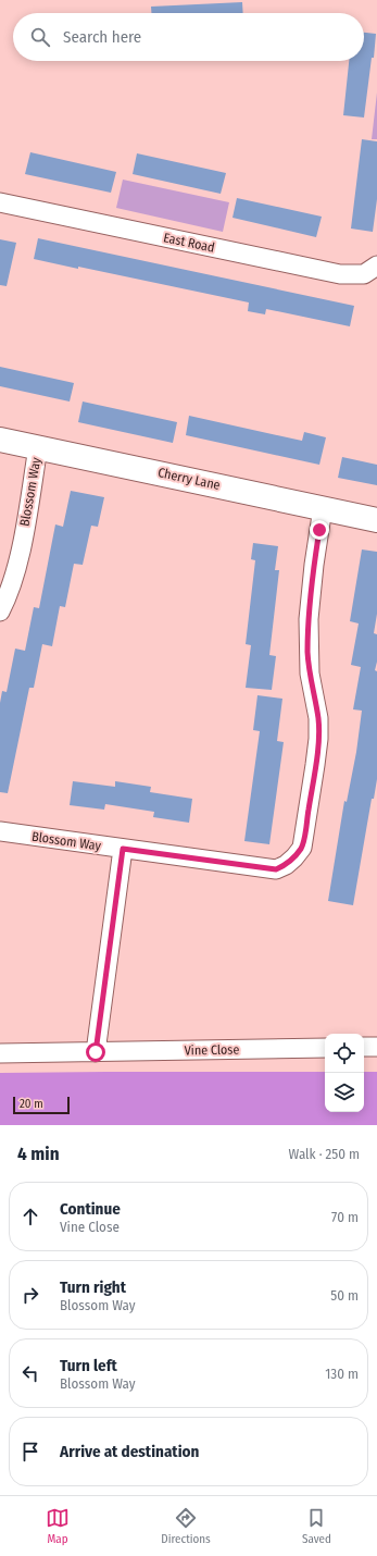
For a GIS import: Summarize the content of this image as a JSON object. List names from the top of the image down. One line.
{"streets":{"street":["East Road","Cherry Lane","Blossom Way","Vine Close"]},"crossings":[["Cherry Lane","Blossom Way"]],"scale_bar":"20 m","page":{"search":"Search here","scale":"20 m","heading":["4 min","Walk · 250 m"],"list":[["Continue","Vine Close","70 m"],["Turn right","Blossom Way","50 m"],["Turn left","Blossom Way","130 m"],"Arrive at destination"],"nav":["Map","Directions","Saved"]}}
